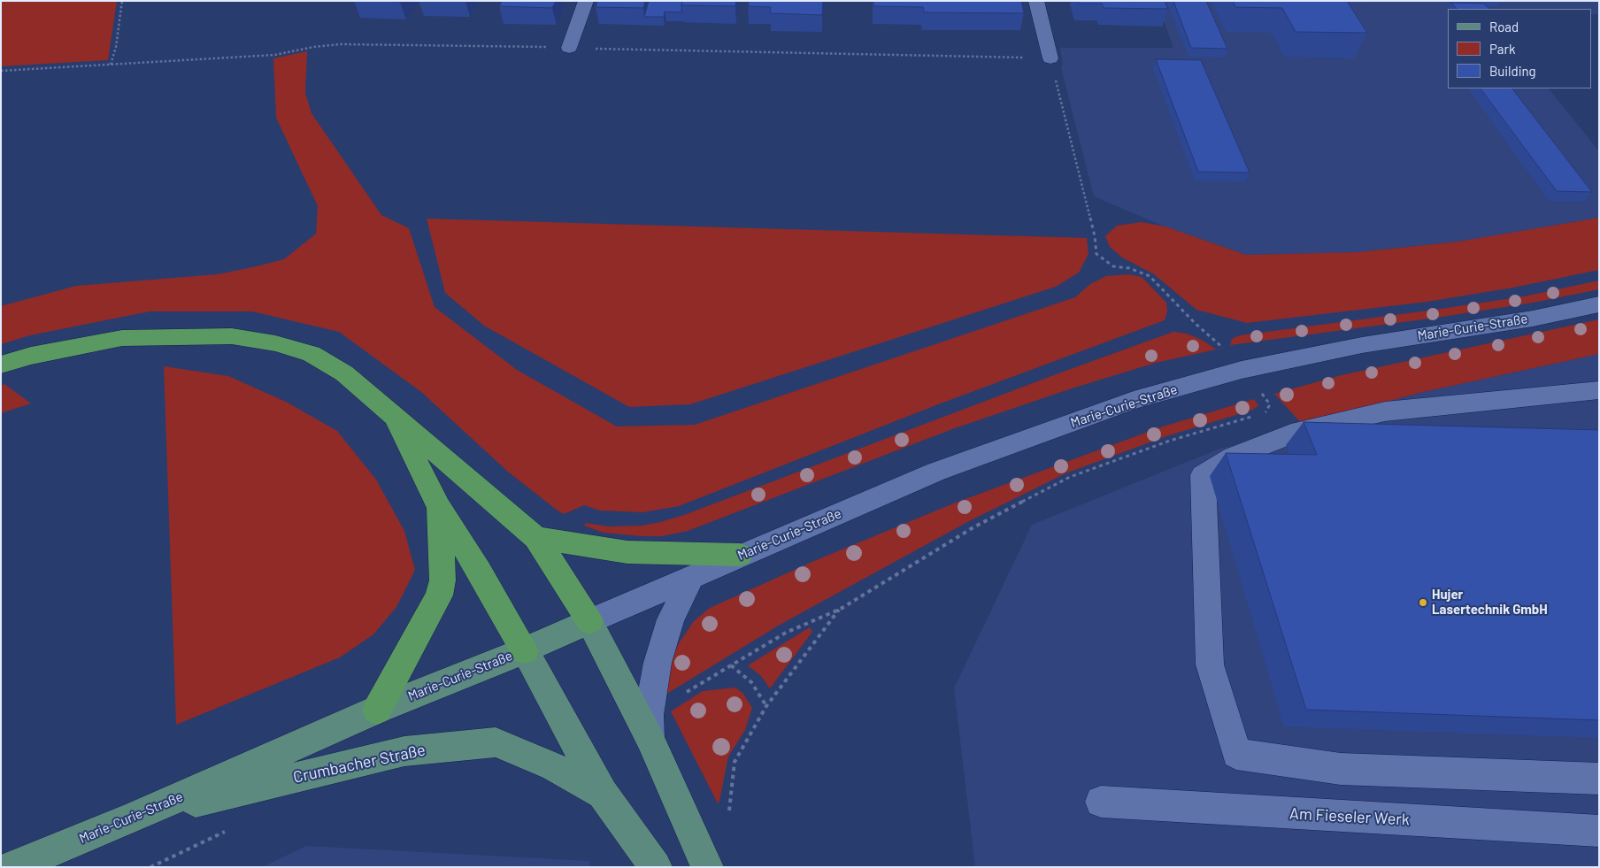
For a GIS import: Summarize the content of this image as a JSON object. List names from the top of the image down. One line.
{"streets":{"main road":["Marie-Curie-Straße","Crumbacher Straße"],"street":["Am Fieseler Werk"]},"crossings":[["Marie-Curie-Straße","Crumbacher Straße"]],"places":["Hujer Lasertechnik GmbH"],"legend":["Road","Park","Building"]}
